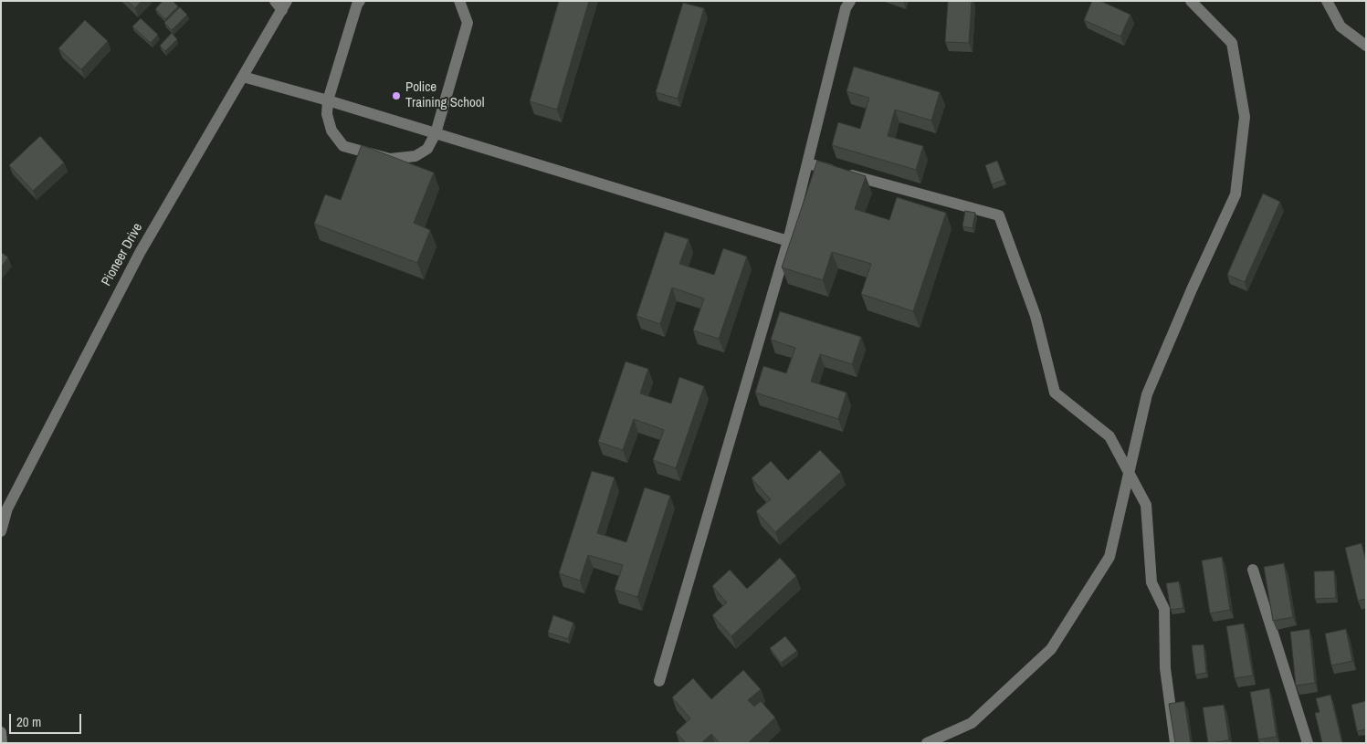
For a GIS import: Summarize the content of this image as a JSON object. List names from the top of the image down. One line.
{"streets":{"street":["Pioneer Drive"]},"places":["Police Training School"],"scale_bar":"20 m"}
